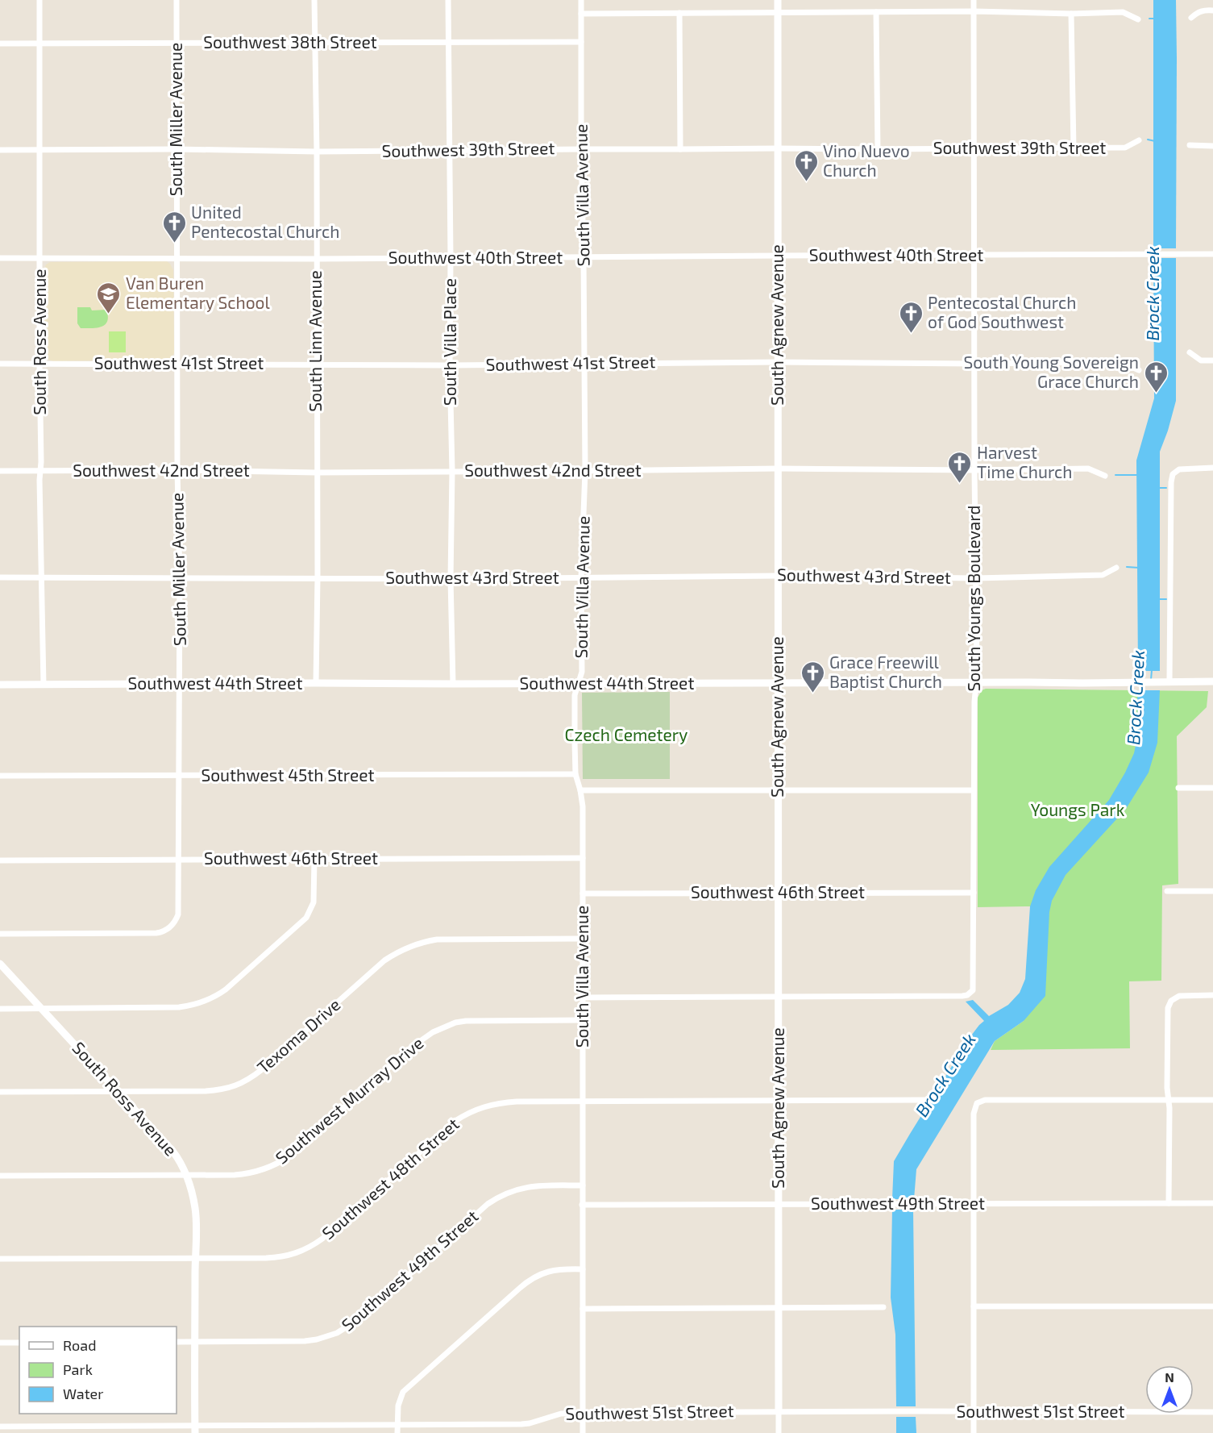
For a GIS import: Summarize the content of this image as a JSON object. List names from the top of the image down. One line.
{"streets":{"street":["Southwest 38th Street","South Miller Avenue","Southwest 39th Street","South Villa Avenue","Southwest 40th Street","South Agnew Avenue","South Linn Avenue","South Ross Avenue","South Villa Place","Southwest 41st Street","Southwest 42nd Street","Southwest 43rd Street","South Youngs Boulevard","Southwest 44th Street","Southwest 45th Street","Southwest 46th Street","Texoma Drive","Southwest Murray Drive","Southwest 48th Street","Southwest 49th Street","Southwest 51st Street"]},"crossings":[["Southwest 38th Street","South Miller Avenue"],["Southwest 38th Street","South Villa Avenue"],["Southwest 38th Street","South Linn Avenue"],["Southwest 38th Street","South Ross Avenue"],["Southwest 38th Street","South Villa Place"],["South Miller Avenue","Southwest 39th Street"],["South Miller Avenue","Southwest 40th Street"],["South Miller Avenue","Southwest 41st Street"],["South Miller Avenue","Southwest 42nd Street"],["South Miller Avenue","Southwest 43rd Street"],["South Miller Avenue","Southwest 44th Street"],["South Miller Avenue","Southwest 45th Street"],["South Miller Avenue","Southwest 46th Street"],["Southwest 39th Street","South Villa Avenue"],["Southwest 39th Street","South Agnew Avenue"],["Southwest 39th Street","South Linn Avenue"],["Southwest 39th Street","South Ross Avenue"],["Southwest 39th Street","South Villa Place"],["Southwest 39th Street","South Youngs Boulevard"],["South Villa Avenue","Southwest 40th Street"],["South Villa Avenue","Southwest 41st Street"],["South Villa Avenue","Southwest 42nd Street"],["South Villa Avenue","Southwest 43rd Street"],["South Villa Avenue","Southwest 44th Street"],["South Villa Avenue","Southwest 45th Street"],["South Villa Avenue","Southwest 46th Street"],["South Villa Avenue","Texoma Drive"],["South Villa Avenue","Southwest Murray Drive"],["South Villa Avenue","Southwest 48th Street"],["South Villa Avenue","Southwest 49th Street"],["South Villa Avenue","Southwest 51st Street"],["Southwest 40th Street","South Agnew Avenue"],["Southwest 40th Street","South Linn Avenue"],["Southwest 40th Street","South Ross Avenue"],["Southwest 40th Street","South Villa Place"],["Southwest 40th Street","South Youngs Boulevard"],["South Agnew Avenue","Southwest 41st Street"],["South Agnew Avenue","Southwest 42nd Street"],["South Agnew Avenue","Southwest 43rd Street"],["South Agnew Avenue","South Youngs Boulevard"],["South Agnew Avenue","Southwest 44th Street"],["South Agnew Avenue","Southwest 46th Street"],["South Agnew Avenue","Southwest 48th Street"],["South Agnew Avenue","Southwest 49th Street"],["South Agnew Avenue","Southwest 51st Street"],["South Linn Avenue","Southwest 41st Street"],["South Linn Avenue","Southwest 42nd Street"],["South Linn Avenue","Southwest 43rd Street"],["South Linn Avenue","Southwest 44th Street"],["South Ross Avenue","Southwest 41st Street"],["South Ross Avenue","Southwest 42nd Street"],["South Ross Avenue","Southwest 43rd Street"],["South Ross Avenue","Southwest 44th Street"],["South Ross Avenue","Texoma Drive"],["South Ross Avenue","Southwest Murray Drive"],["South Ross Avenue","Southwest 48th Street"],["South Ross Avenue","Southwest 49th Street"],["South Ross Avenue","Southwest 51st Street"],["South Villa Place","Southwest 41st Street"],["South Villa Place","Southwest 42nd Street"],["South Villa Place","Southwest 43rd Street"],["South Villa Place","Southwest 44th Street"],["Southwest 41st Street","South Youngs Boulevard"],["Southwest 42nd Street","South Youngs Boulevard"],["Southwest 43rd Street","South Youngs Boulevard"],["South Youngs Boulevard","Southwest 44th Street"],["South Youngs Boulevard","Southwest 46th Street"]],"water":["Brock Creek"],"parks":["Czech Cemetery","Youngs Park"],"places":{"church":["Vino Nuevo Church","United Pentecostal Church","Pentecostal Church of God Southwest","South Young Sovereign Grace Church","Harvest Time Church","Grace Freewill Baptist Church"],"school or university":["Van Buren Elementary School"]},"legend":["Road","Park","Water"],"north":"top"}
